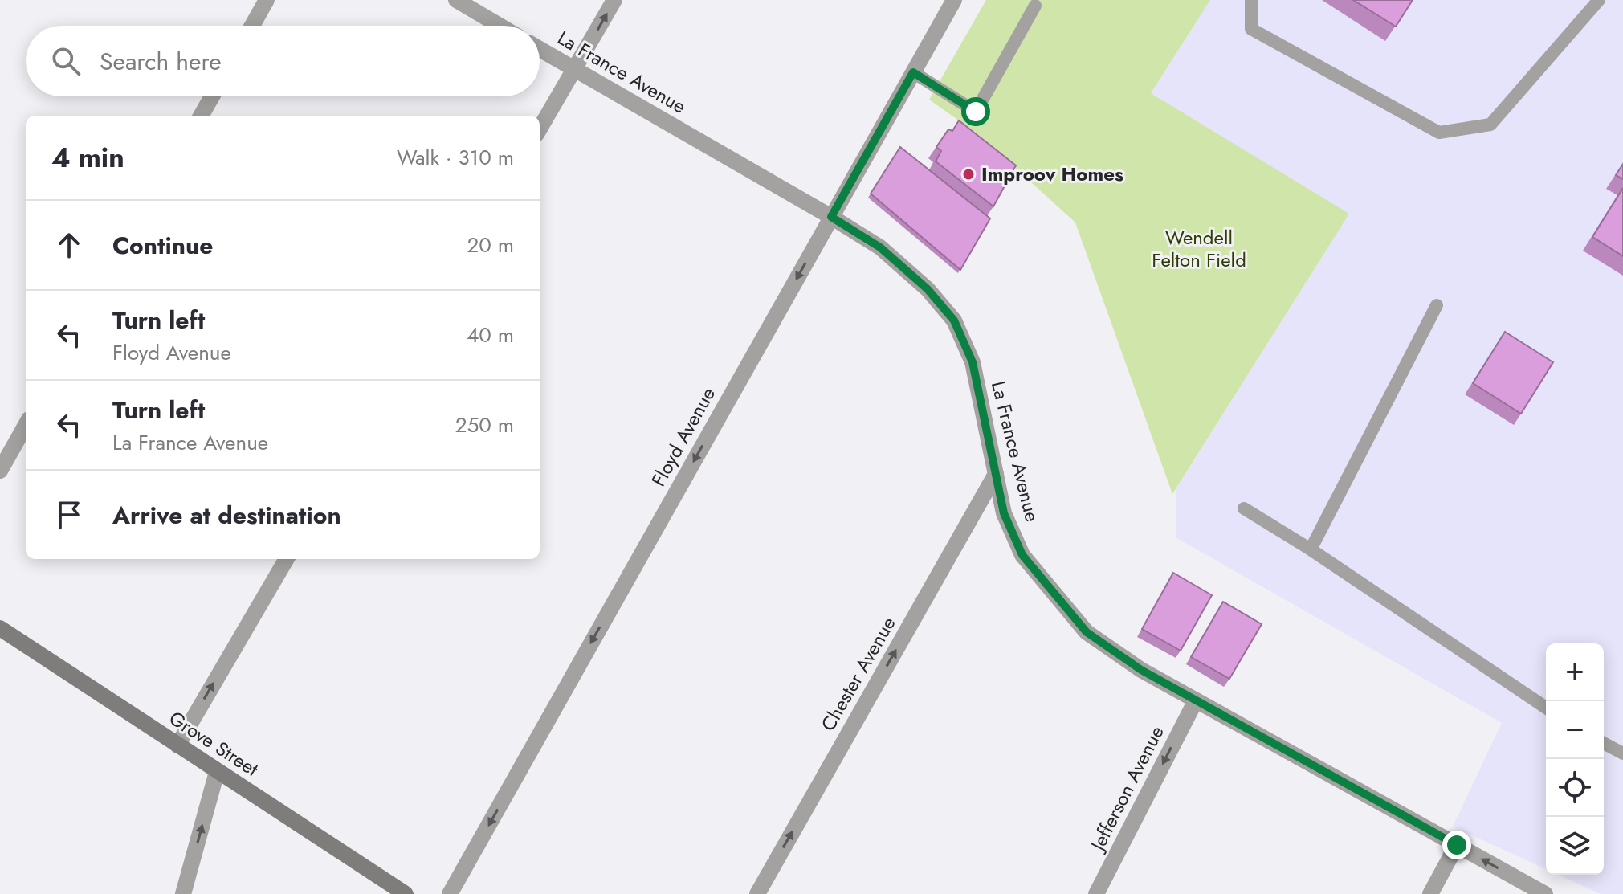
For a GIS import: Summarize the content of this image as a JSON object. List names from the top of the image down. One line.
{"streets":{"main road":["Grove Street"],"street":["La France Avenue","Floyd Avenue","Chester Avenue","Jefferson Avenue"]},"crossings":[["La France Avenue","Floyd Avenue"],["La France Avenue","Chester Avenue"],["La France Avenue","Jefferson Avenue"]],"one_way":["Floyd Avenue","Chester Avenue","Jefferson Avenue"],"parks":["Wendell Felton Field"],"places":["Improov Homes"],"page":{"search":"Search here","heading":["4 min","Walk · 310 m"],"list":[["Continue","20 m"],["Turn left","Floyd Avenue","40 m"],["Turn left","La France Avenue","250 m"],"Arrive at destination"],"map_buttons":["+","−"]}}
